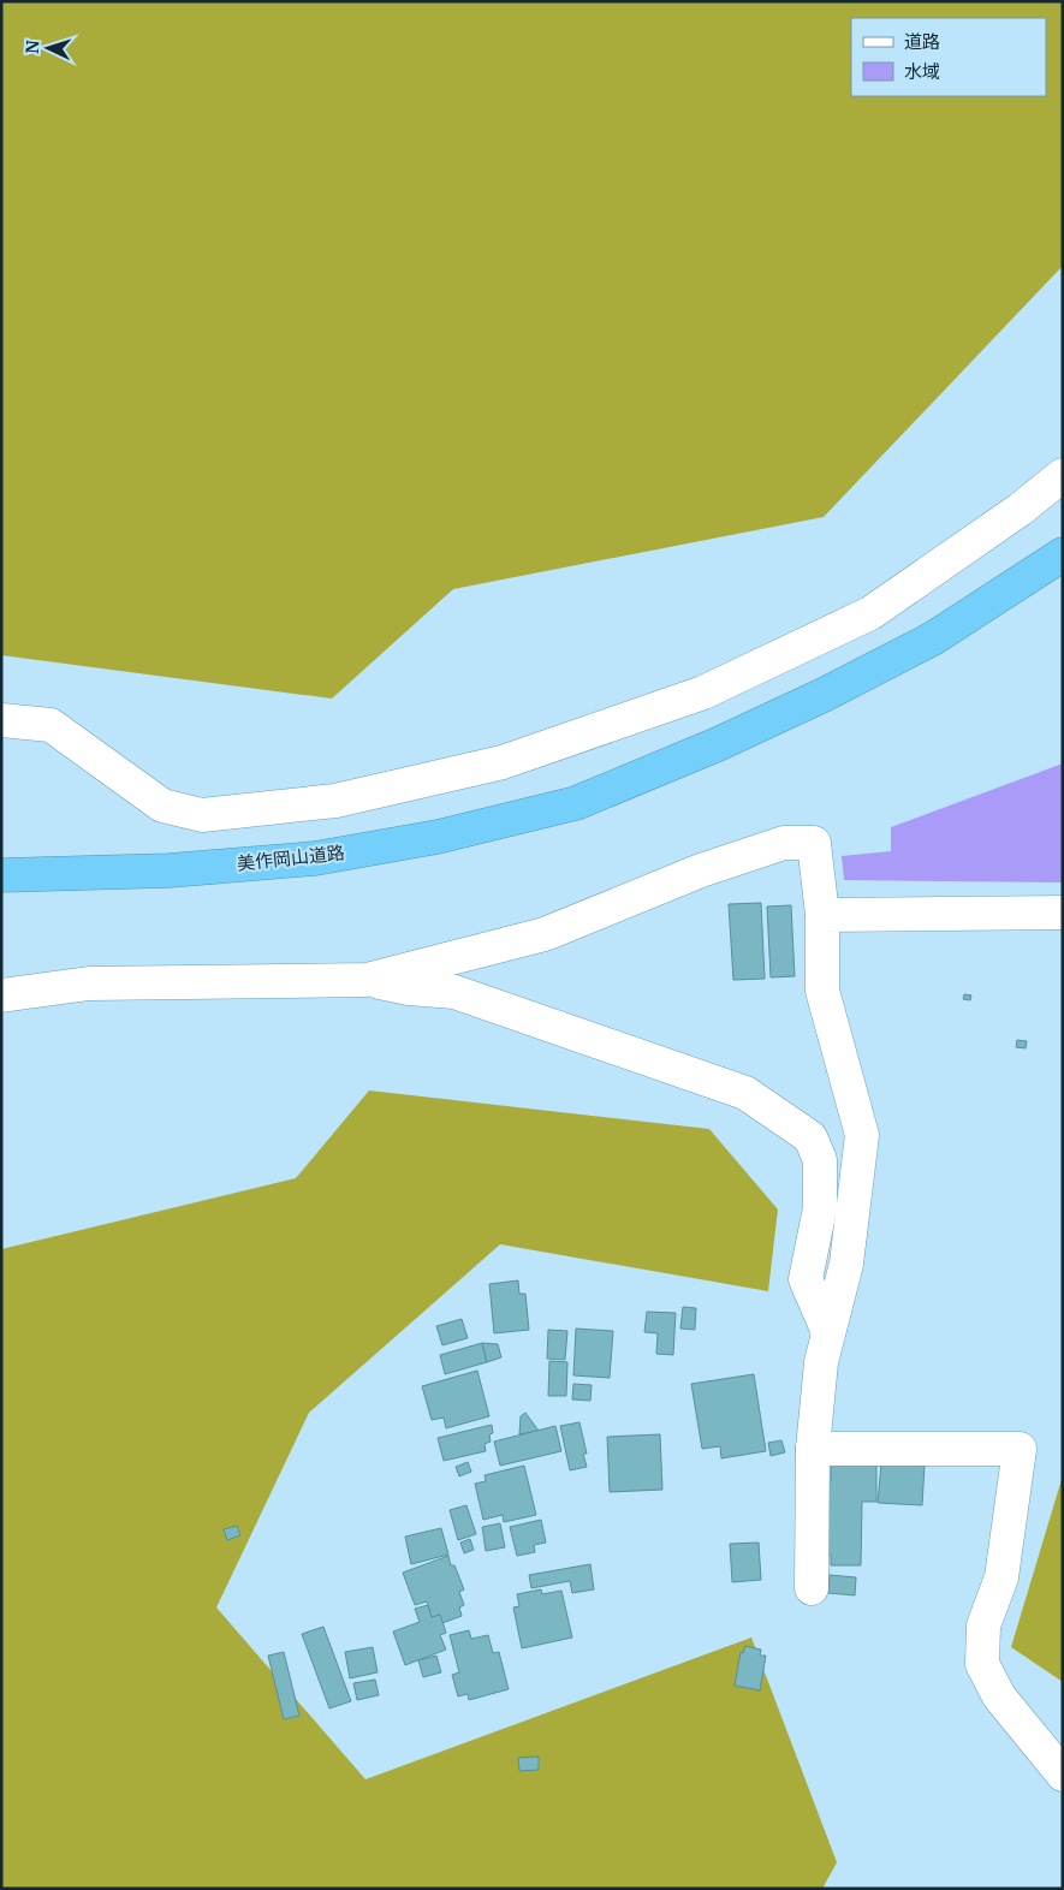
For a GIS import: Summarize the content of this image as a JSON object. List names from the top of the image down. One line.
{"streets":{"highway":["美作岡山道路"]},"legend":["道路","水域"],"north":"left"}
